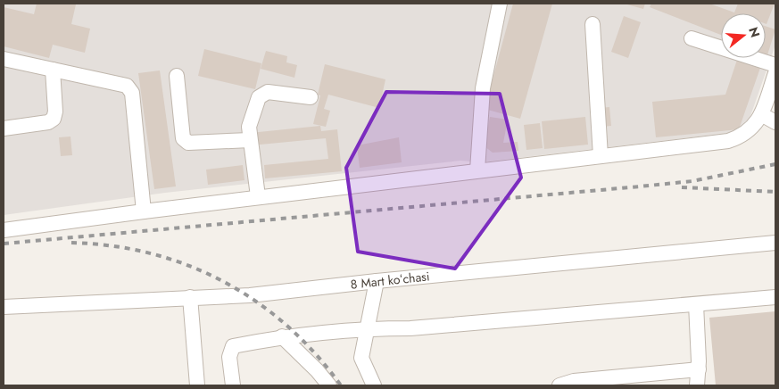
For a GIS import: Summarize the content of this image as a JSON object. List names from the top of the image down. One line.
{"streets":{"street":["8 Mart koʻchasi"]},"north":"right"}
